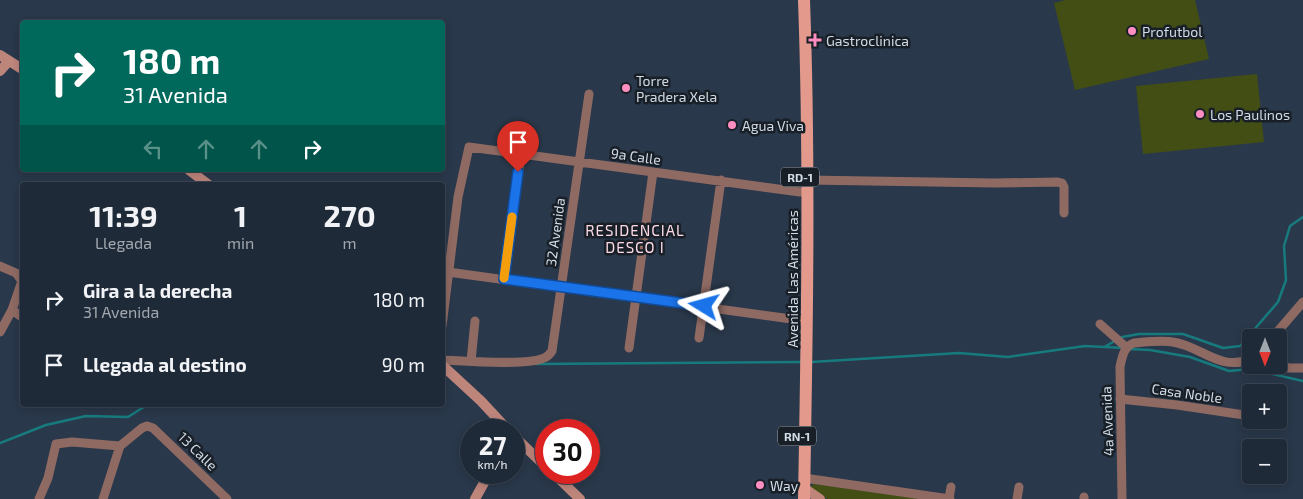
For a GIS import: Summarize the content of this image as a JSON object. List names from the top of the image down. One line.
{"streets":{"main road":["RD-1","Avenida Las Américas","RN-1"],"street":["9a Calle","32 Avenida","Casa Noble","4a Avenida","13 Calle"]},"crossings":[["9a Calle","32 Avenida"],["9a Calle","Avenida Las Américas"],["Casa Noble","4a Avenida"]],"districts":["RESIDENCIAL DESCO I"],"places":{"other":["Profutbol","Torre Pradera Xela","Los Paulinos","Agua Viva","Way"],"health":["Gastroclinica"]},"north":"bottom","page":{"turn":["180 m","31 Avenida"],"eta":["11:39","Llegada","1","min","270","m"],"list":[{"name":"Gira a la derecha","note":"31 Avenida","value":"180 m"},{"name":"Llegada al destino","value":"90 m"}],"map_buttons":["+","−"],"speed":"27 km/h","limit":"30"}}
